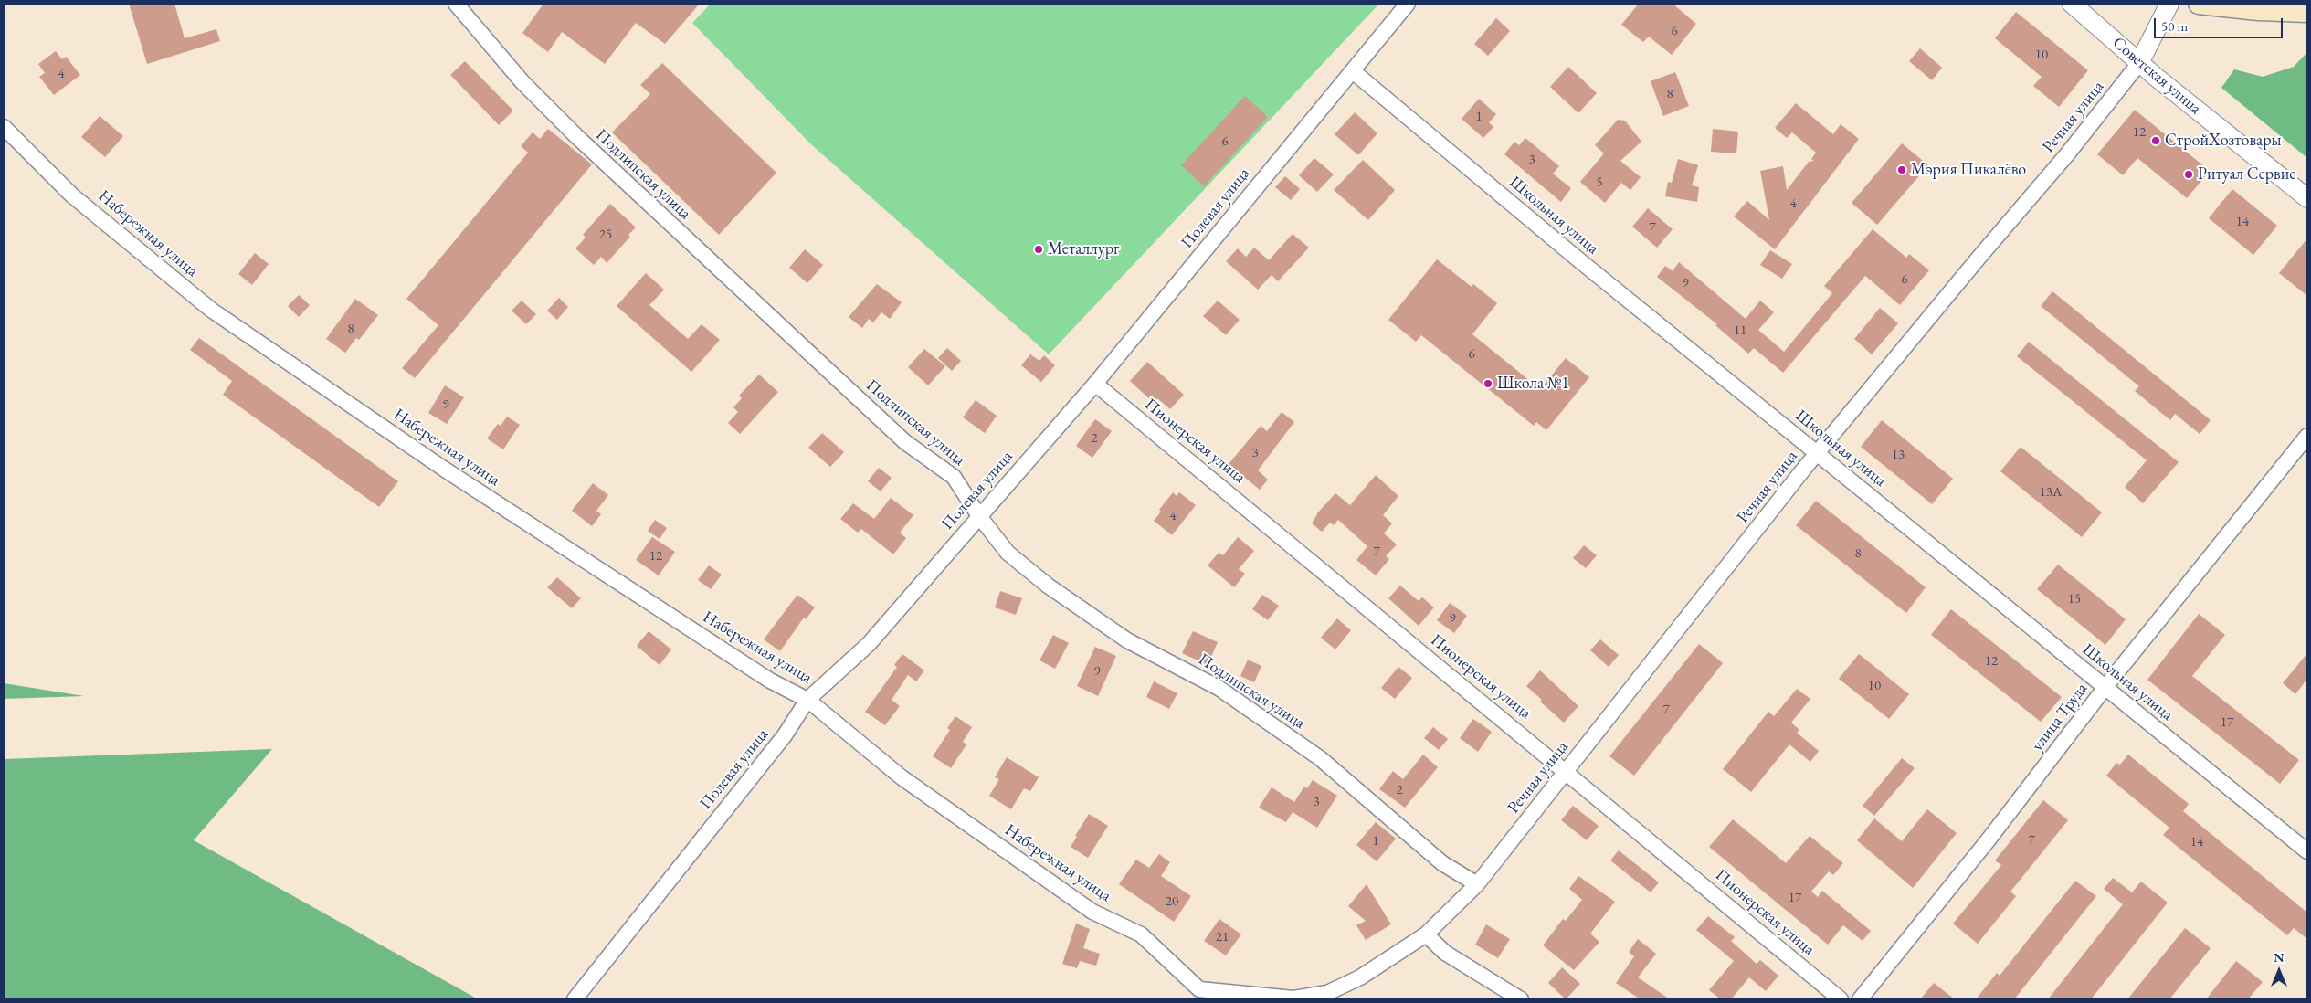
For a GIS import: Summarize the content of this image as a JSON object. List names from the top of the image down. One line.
{"streets":{"street":["Советская улица","Речная улица","Подлипская улица","Полевая улица","Школьная улица","Набережная улица","Пионерская улица","улица Труда"]},"crossings":[["Советская улица","Речная улица"],["Речная улица","Подлипская улица"],["Речная улица","Школьная улица"],["Речная улица","Набережная улица"],["Речная улица","Пионерская улица"],["Подлипская улица","Полевая улица"],["Полевая улица","Школьная улица"],["Полевая улица","Набережная улица"],["Полевая улица","Пионерская улица"],["Школьная улица","улица Труда"]],"places":["СтройХозтовары","Мэрия Пикалёво","Ритуал Сервис","Металлург","Школа №1"],"house_numbers":["6","10","4","8","1","12","6","3","5","4","14","7","25","6","9","8","11","6","9","2","3","13","13А","4","7","8","12","15","9","12","9","10","7","17","2","3","7","1","14","17","20","21"],"scale_bar":"50 m","north":"top"}
